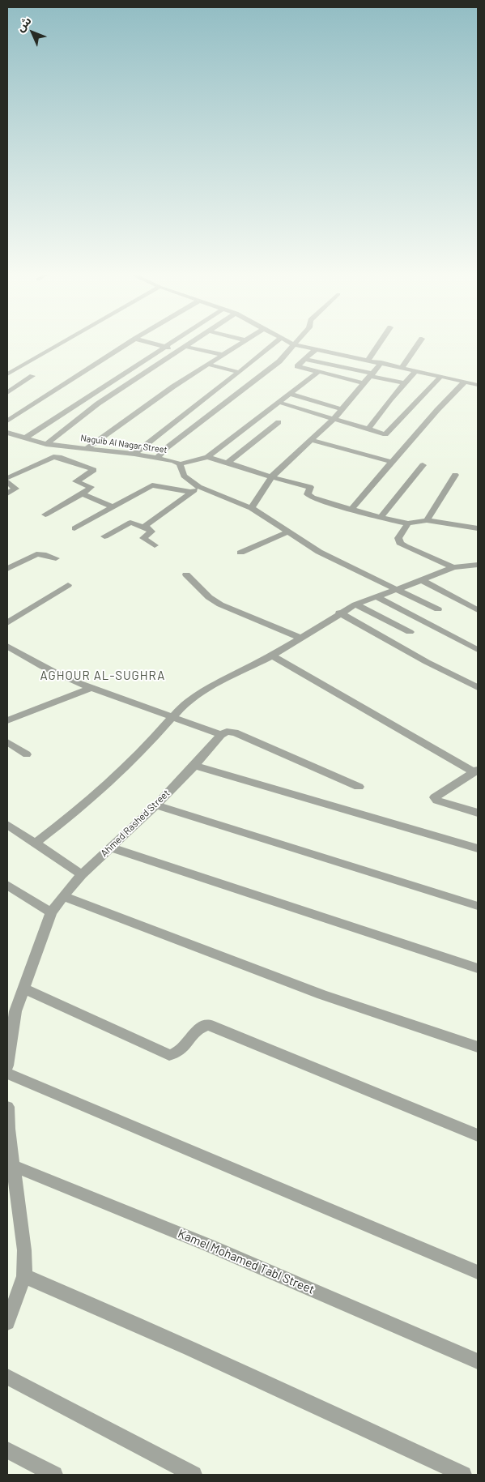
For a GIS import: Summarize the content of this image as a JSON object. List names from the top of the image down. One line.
{"streets":{"street":["Naguib Al Nagar Street","Ahmed Rashed Street","Kamel Mohamed Tabl Street"]},"districts":["AGHOUR AL-SUGHRA"],"north":"top left"}
